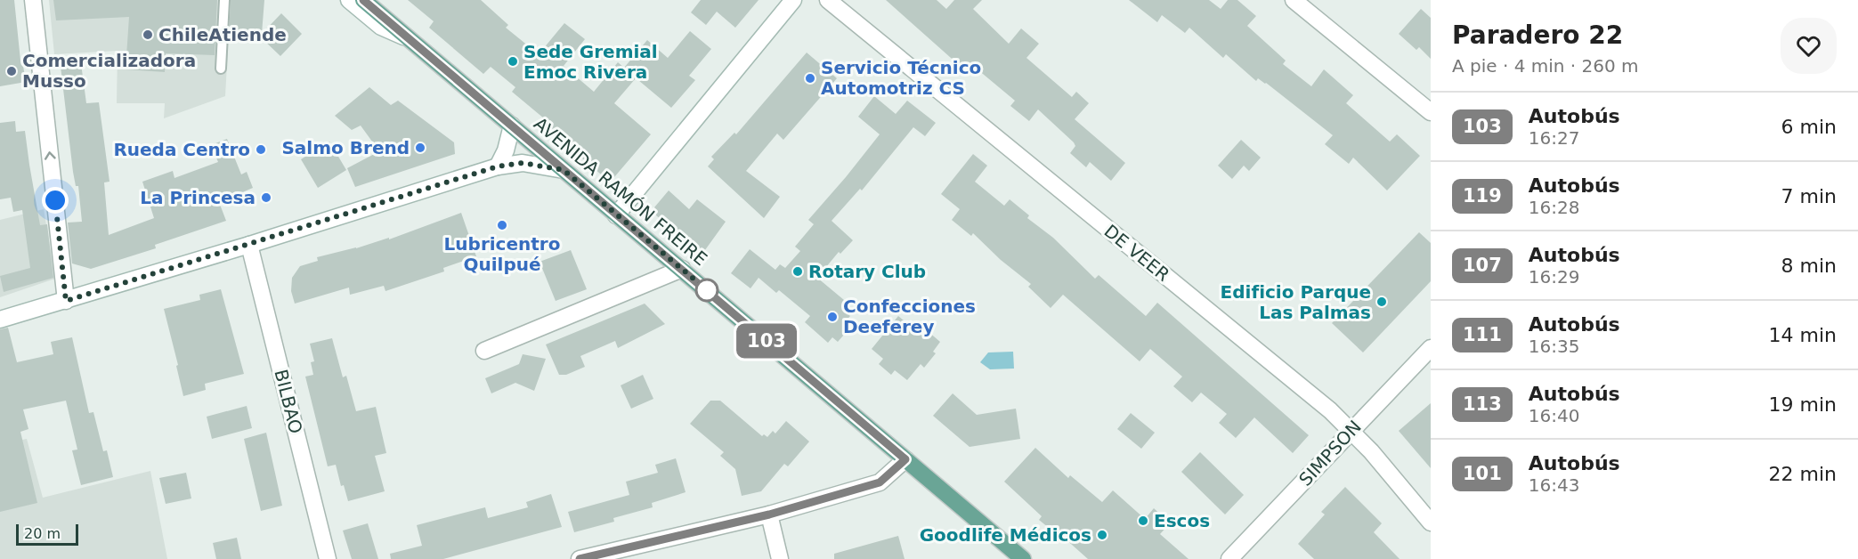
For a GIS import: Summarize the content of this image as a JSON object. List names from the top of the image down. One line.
{"streets":{"main road":["AVENIDA RAMÓN FREIRE"],"street":["DE VEER","BILBAO","SIMPSON"]},"crossings":[["DE VEER","SIMPSON"]],"places":["ChileAtiende","Sede Gremial Emoc Rivera","Comercializadora Musso","Servicio Técnico Automotriz CS","Salmo Brend","Rueda Centro","La Princesa","Lubricentro Quilpué","Rotary Club","Edificio Parque Las Palmas","Confecciones Deeferey","Escos","Goodlife Médicos"],"lines":["bus line 103"],"scale_bar":"20 m","page":{"on_map":"103","heading":["Paradero 22","A pie · 4 min · 260 m"],"list":[{"mark":"103","name":"Autobús","note":"16:27","value":"6 min"},{"mark":"119","name":"Autobús","note":"16:28","value":"7 min"},{"mark":"107","name":"Autobús","note":"16:29","value":"8 min"},{"mark":"111","name":"Autobús","note":"16:35","value":"14 min"},{"mark":"113","name":"Autobús","note":"16:40","value":"19 min"},{"mark":"101","name":"Autobús","note":"16:43","value":"22 min"}],"scale":"20 m"}}
